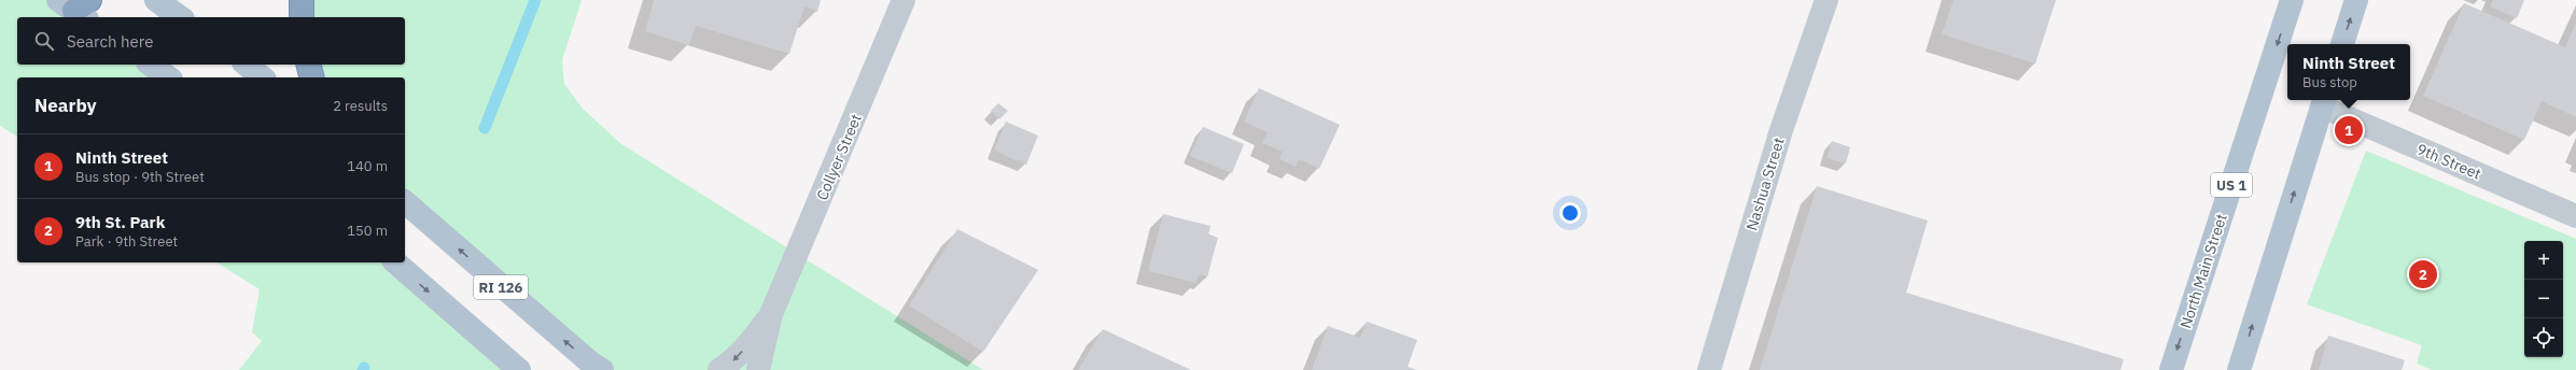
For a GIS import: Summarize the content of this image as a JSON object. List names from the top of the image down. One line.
{"streets":{"main road":["US 1","North Main Street","RI 126"],"street":["Collyer Street","9th Street","Nashua Street"]},"page":{"search":"Search here","popup":["Ninth Street","Bus stop"],"heading":["Nearby","2 results"],"pins":["1","2"],"list":[{"mark":"1","name":"Ninth Street","note":"Bus stop · 9th Street","value":"140 m"},{"mark":"2","name":"9th St. Park","note":"Park · 9th Street","value":"150 m"}],"map_buttons":["+","−"]}}
